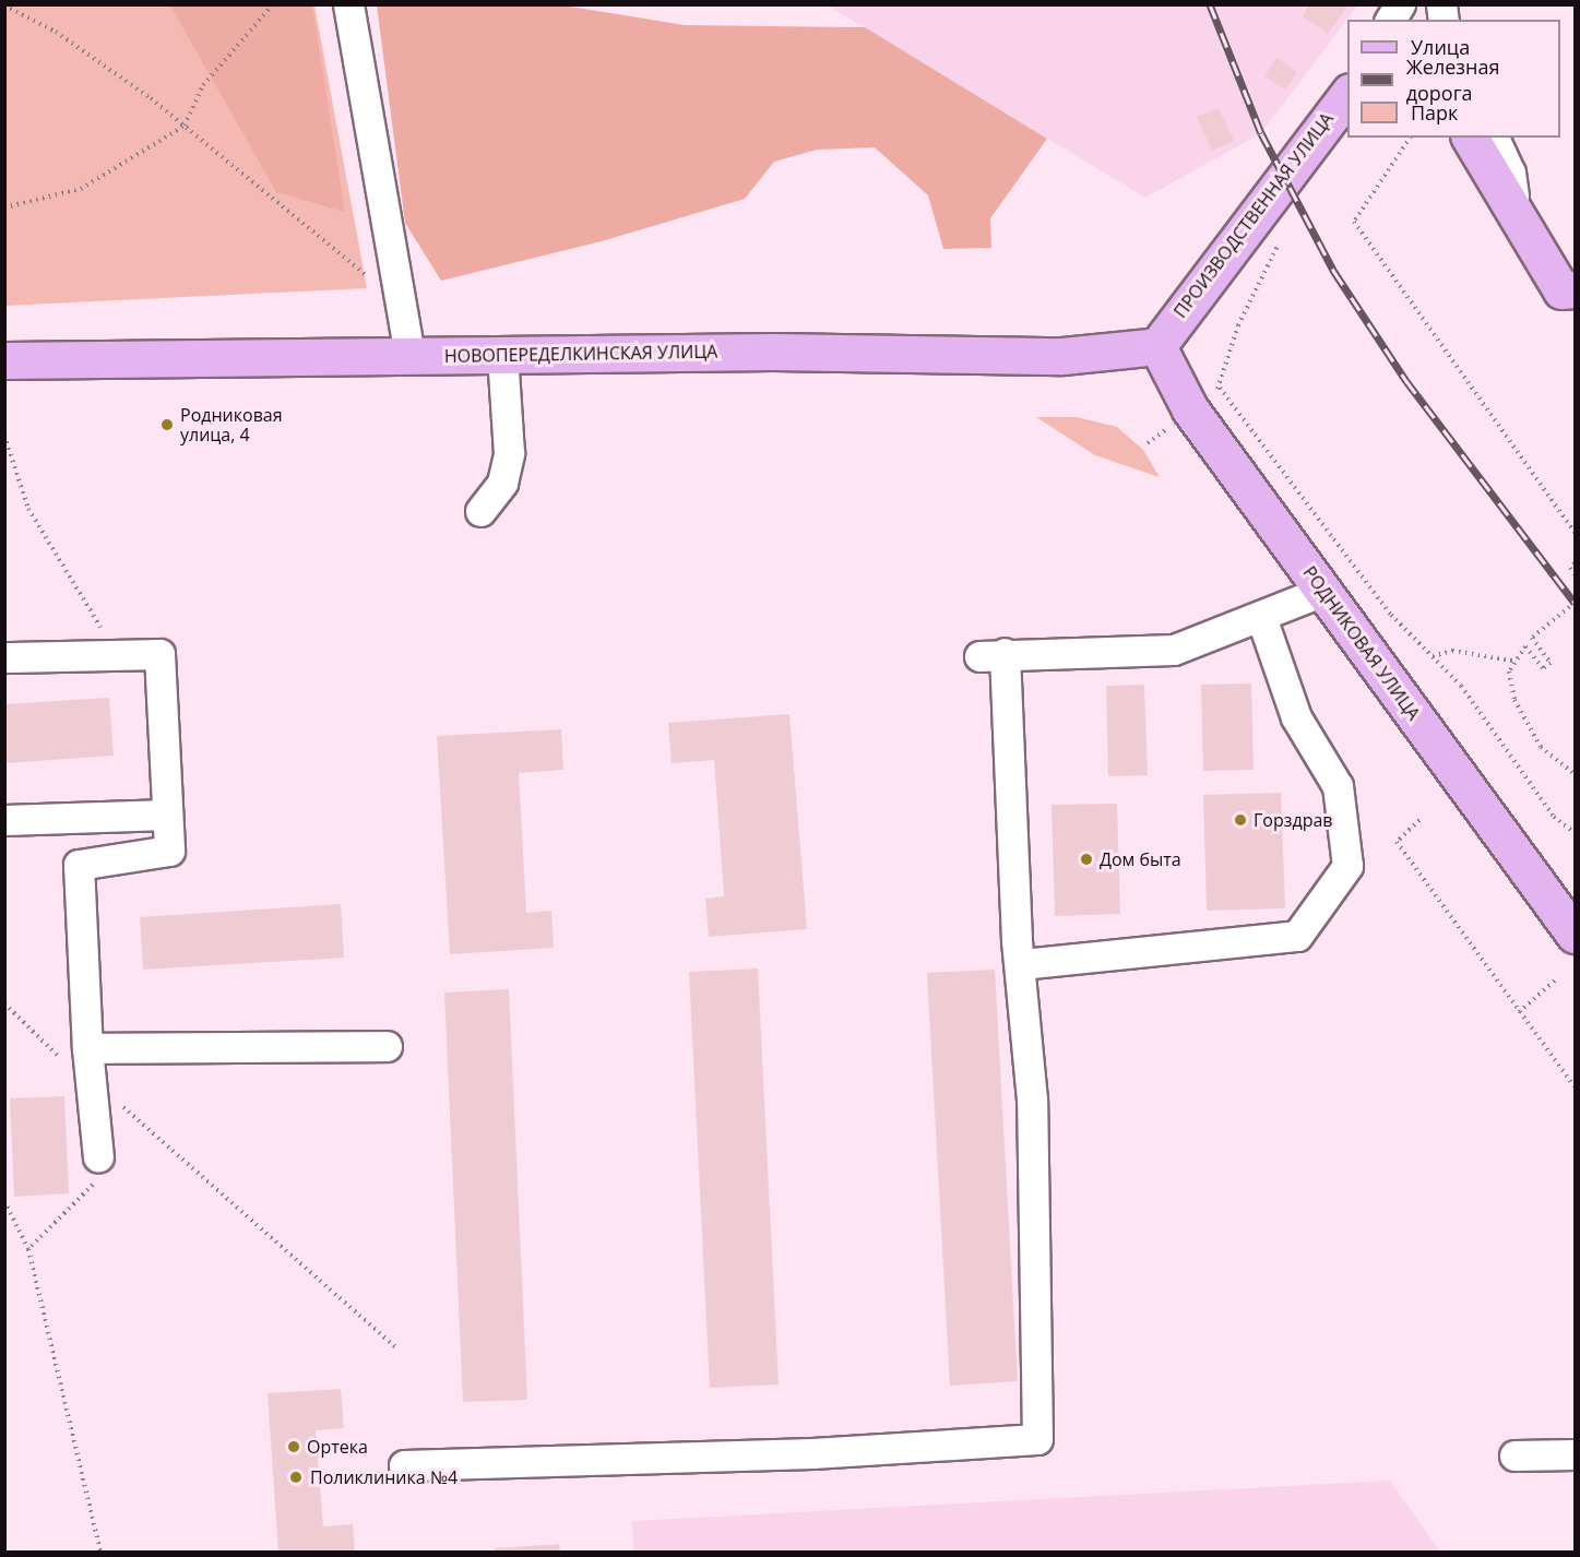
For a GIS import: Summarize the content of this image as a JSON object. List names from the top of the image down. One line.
{"streets":{"main road":["ПРОИЗВОДСТВЕННАЯ УЛИЦА","НОВОПЕРЕДЕЛКИНСКАЯ УЛИЦА","РОДНИКОВАЯ УЛИЦА"]},"crossings":[["ПРОИЗВОДСТВЕННАЯ УЛИЦА","НОВОПЕРЕДЕЛКИНСКАЯ УЛИЦА"],["ПРОИЗВОДСТВЕННАЯ УЛИЦА","РОДНИКОВАЯ УЛИЦА"],["НОВОПЕРЕДЕЛКИНСКАЯ УЛИЦА","РОДНИКОВАЯ УЛИЦА"]],"places":["Родниковая улица, 4","Горздрав","Дом быта","Ортека","Поликлиника №4"],"legend":["Улица","Железная дорога","Парк"]}
